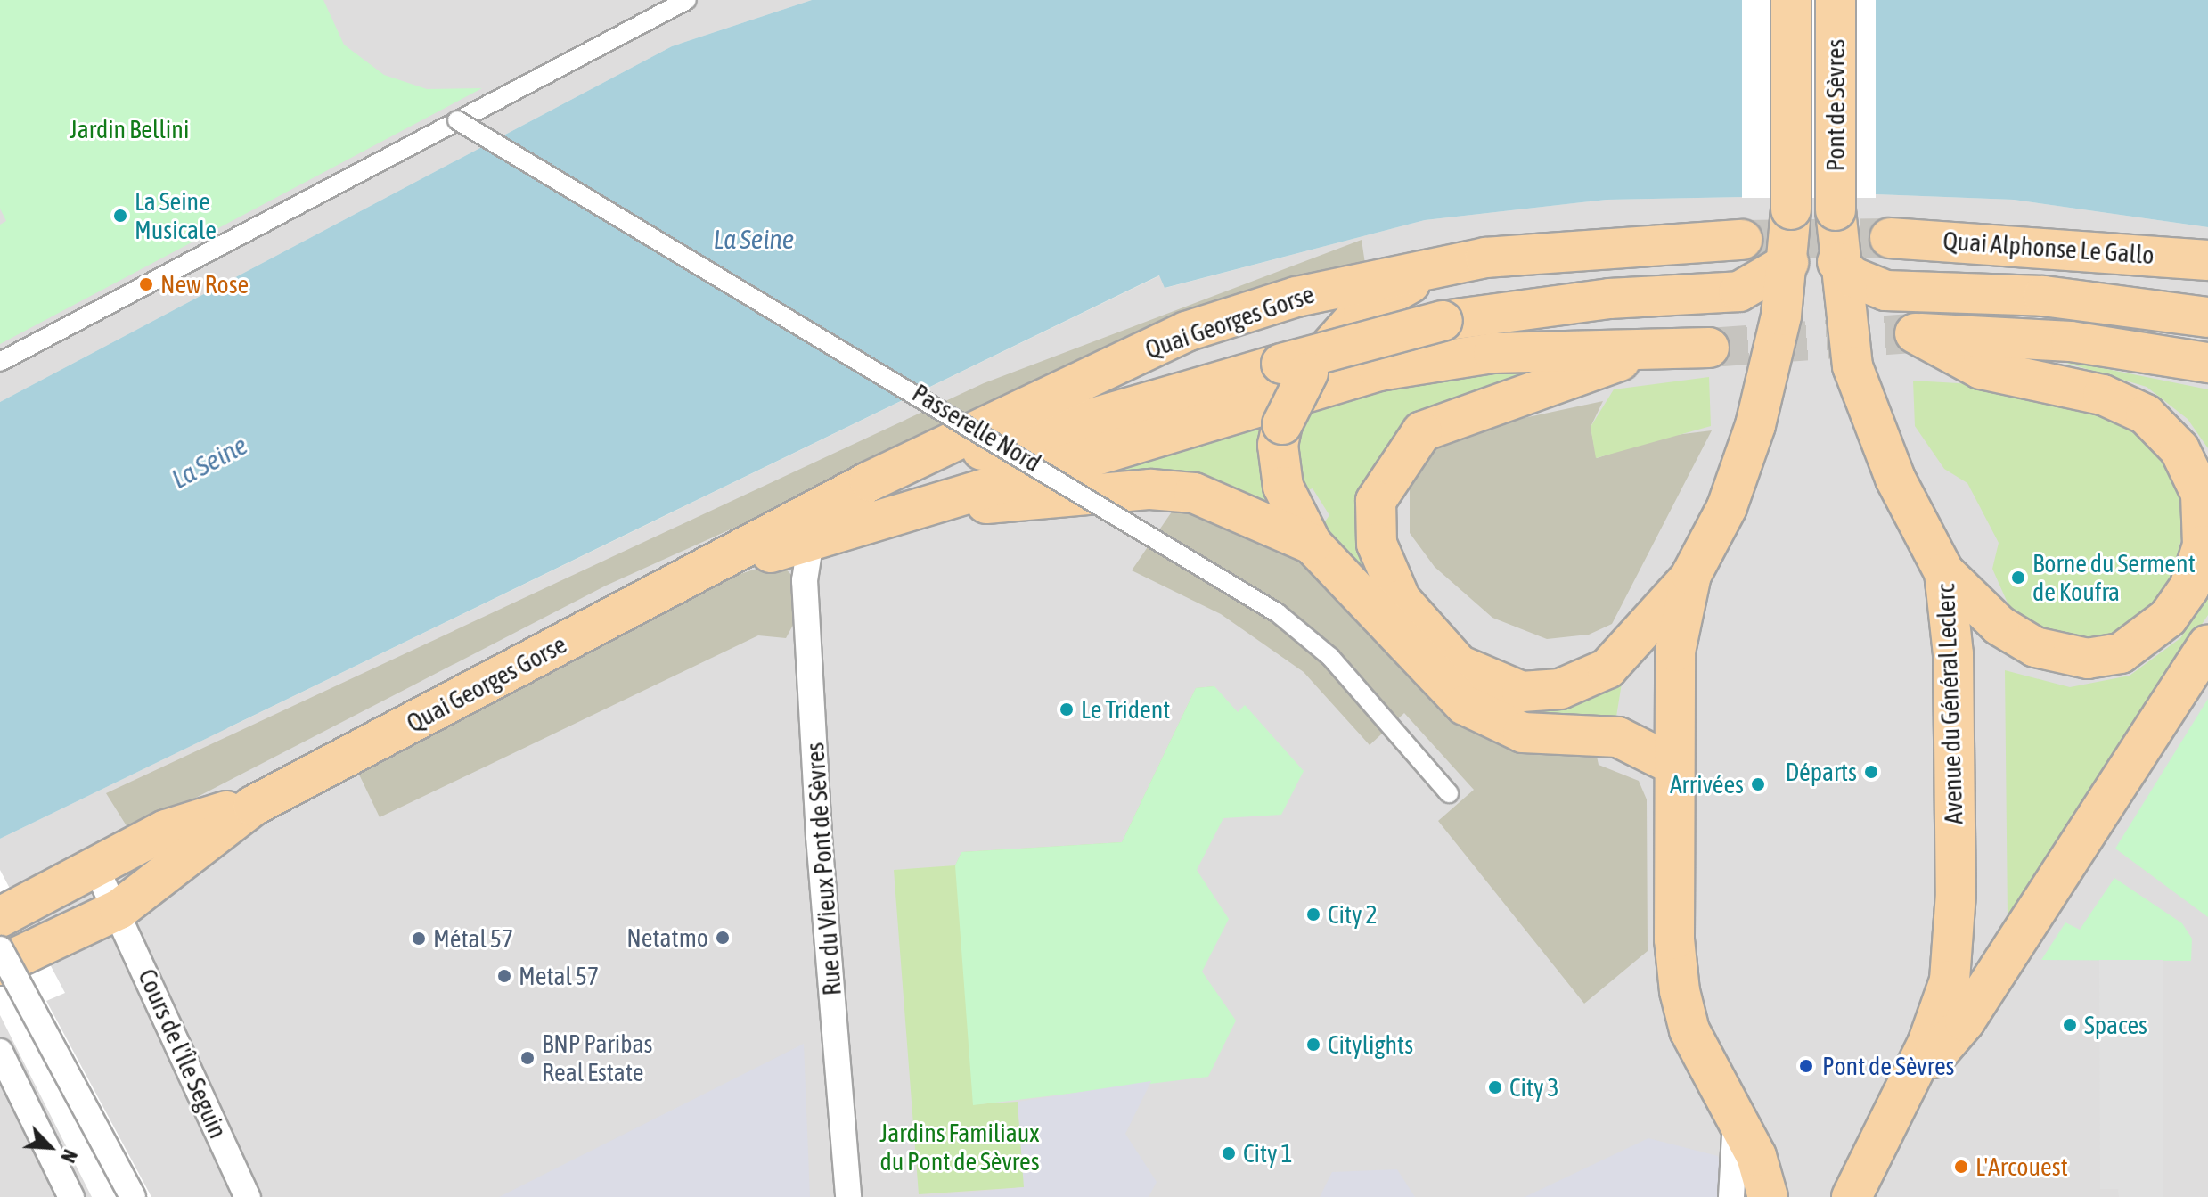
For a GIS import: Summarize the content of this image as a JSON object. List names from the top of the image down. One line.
{"streets":{"main road":["Pont de Sèvres","Quai Alphonse Le Gallo","Quai Georges Gorse","Avenue du Général Leclerc"],"street":["Passerelle Nord","Rue du Vieux Pont de Sèvres","Cours de l'Île Seguin"]},"crossings":[["Pont de Sèvres","Avenue du Général Leclerc"],["Quai Georges Gorse","Rue du Vieux Pont de Sèvres"],["Quai Georges Gorse","Cours de l'Île Seguin"]],"water":["La Seine"],"parks":["Jardin Bellini","Jardins Familiaux du Pont de Sèvres"],"places":["La Seine Musicale","New Rose","Borne du Serment de Koufra","Le Trident","Départs","Arrivées","City 2","Netatmo","Métal 57","Metal 57","Spaces","Citylights","BNP Paribas Real Estate","Pont de Sèvres","City 3","City 1","L'Arcouest"],"north":"bottom right"}
